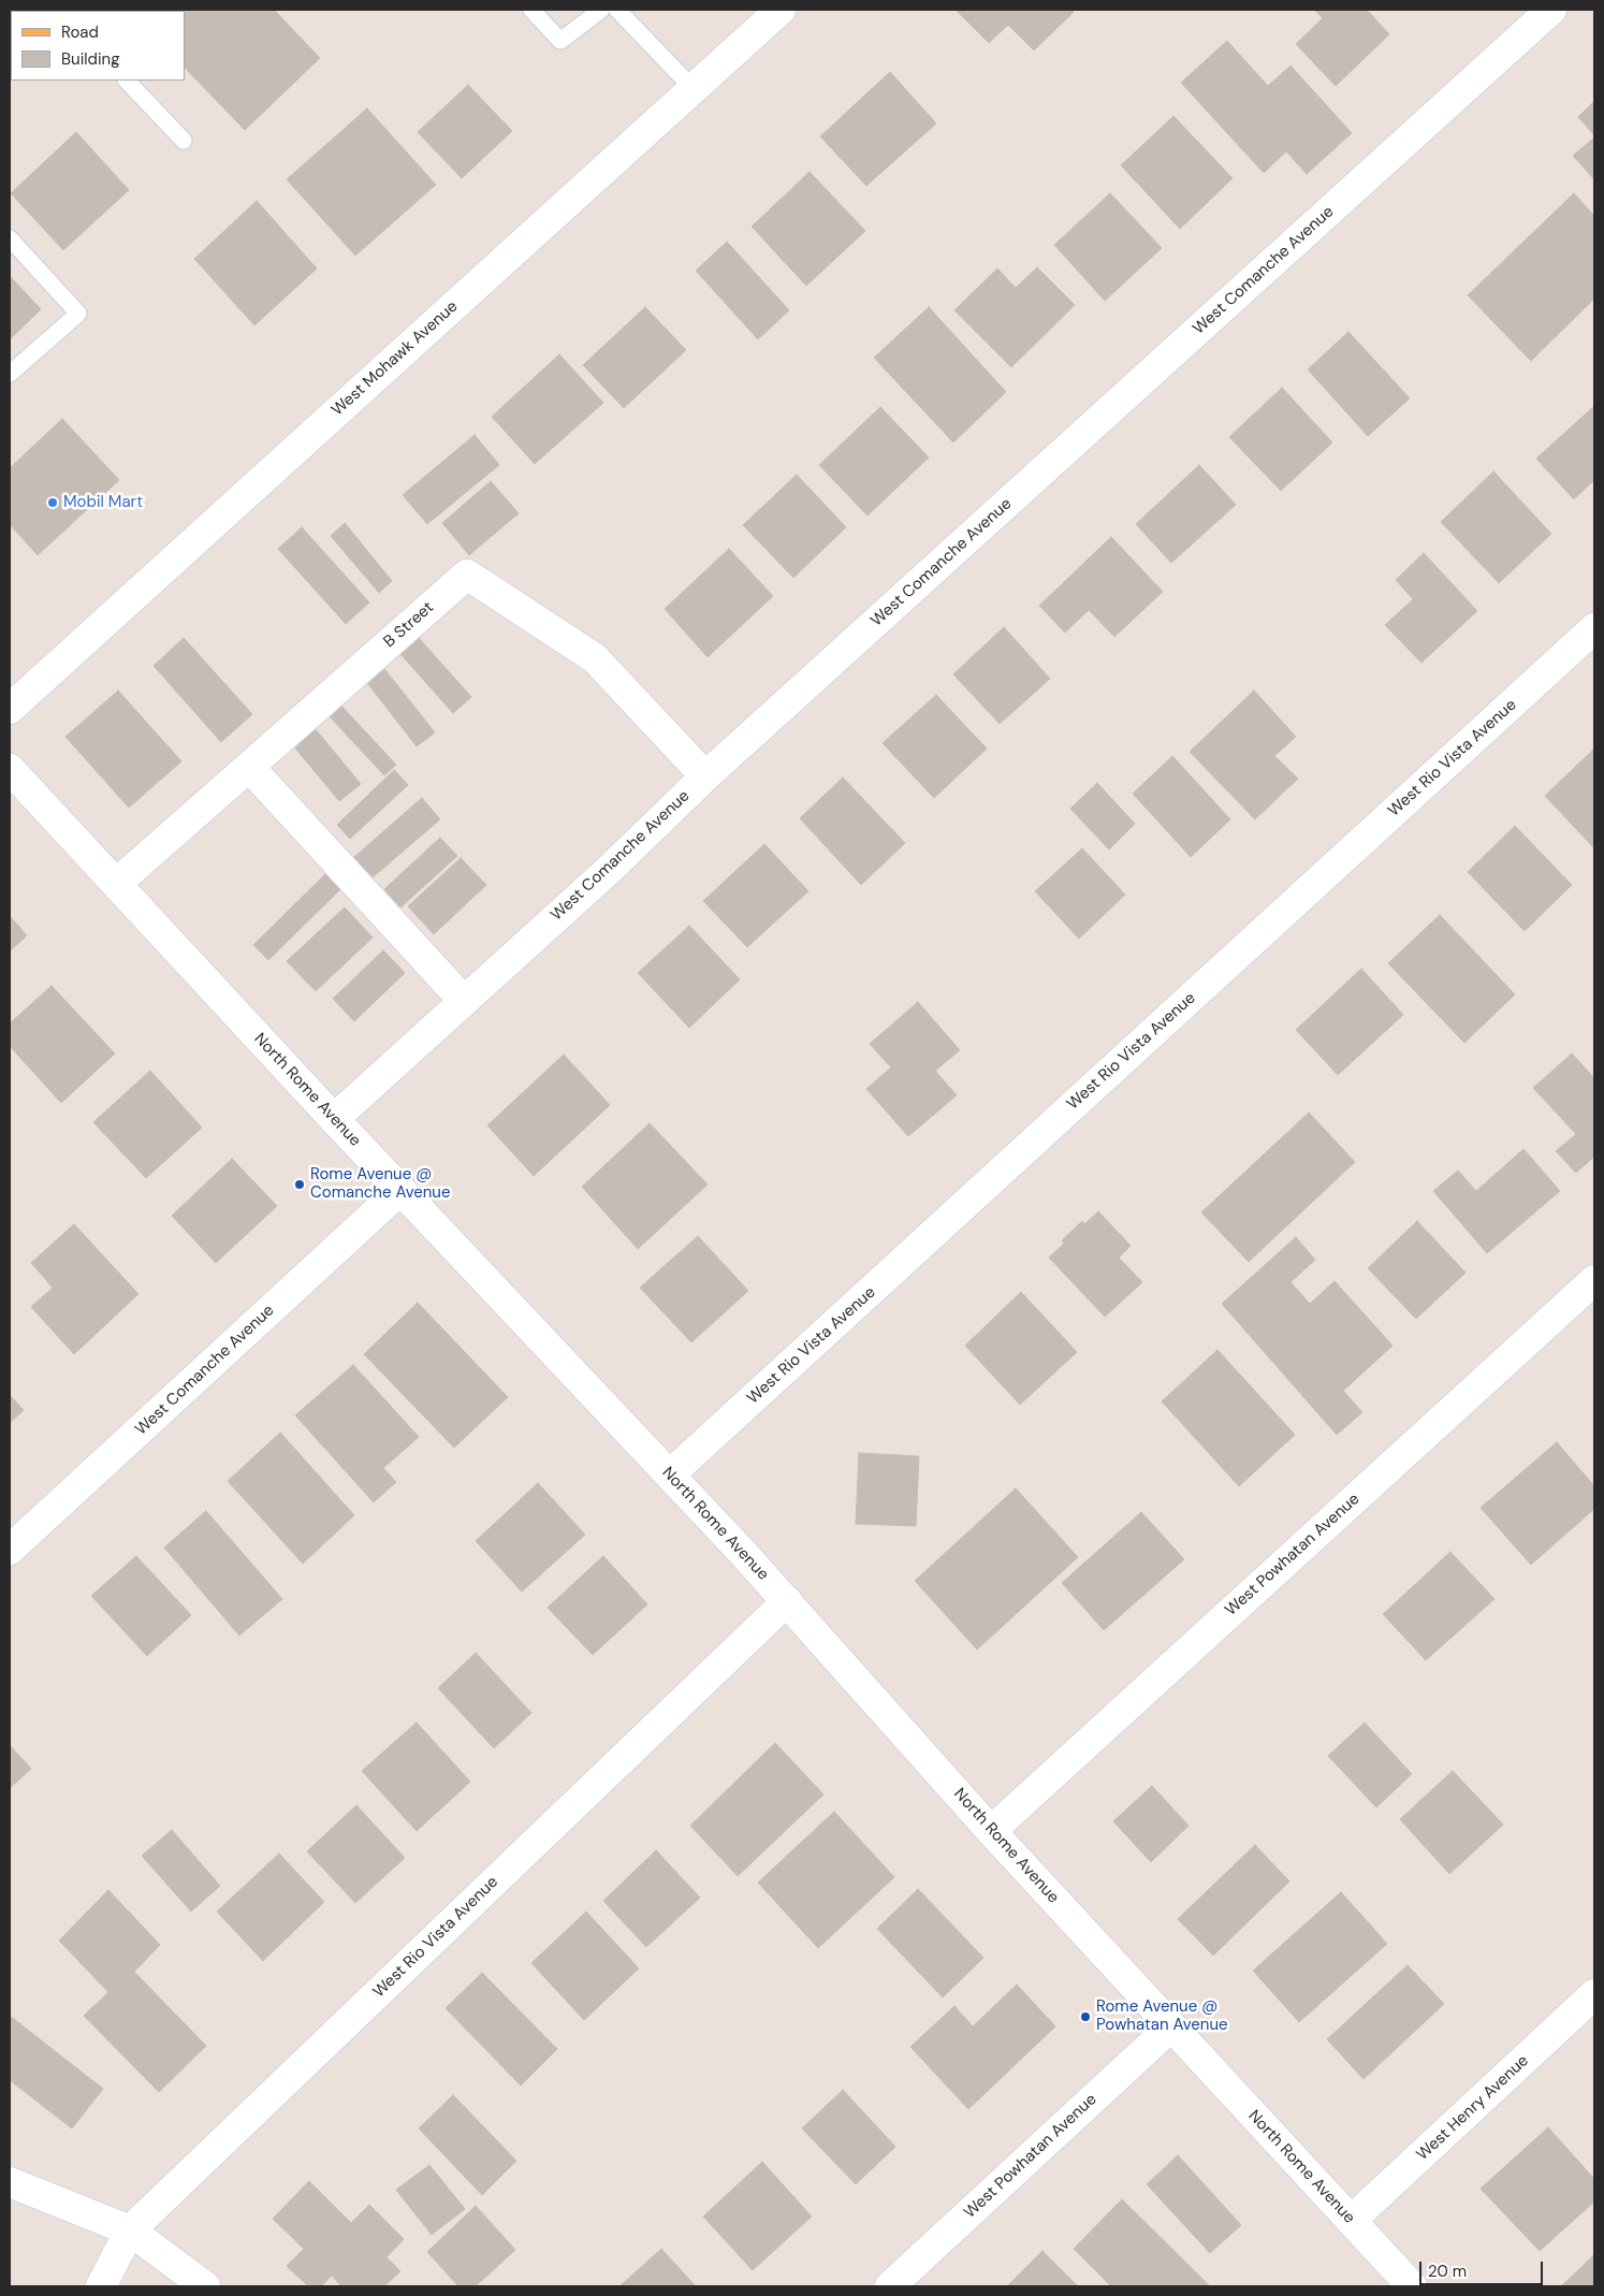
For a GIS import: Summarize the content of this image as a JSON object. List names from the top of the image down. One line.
{"streets":{"street":["West Comanche Avenue","West Mohawk Avenue","B Street","West Rio Vista Avenue","North Rome Avenue","West Powhatan Avenue","West Henry Avenue"]},"crossings":[["West Comanche Avenue","B Street"],["West Comanche Avenue","North Rome Avenue"],["B Street","North Rome Avenue"],["West Rio Vista Avenue","North Rome Avenue"],["North Rome Avenue","West Powhatan Avenue"],["North Rome Avenue","West Henry Avenue"]],"places":["Mobil Mart","Rome Avenue @ Comanche Avenue","Rome Avenue @ Powhatan Avenue"],"legend":["Road","Building"],"scale_bar":"20 m"}
